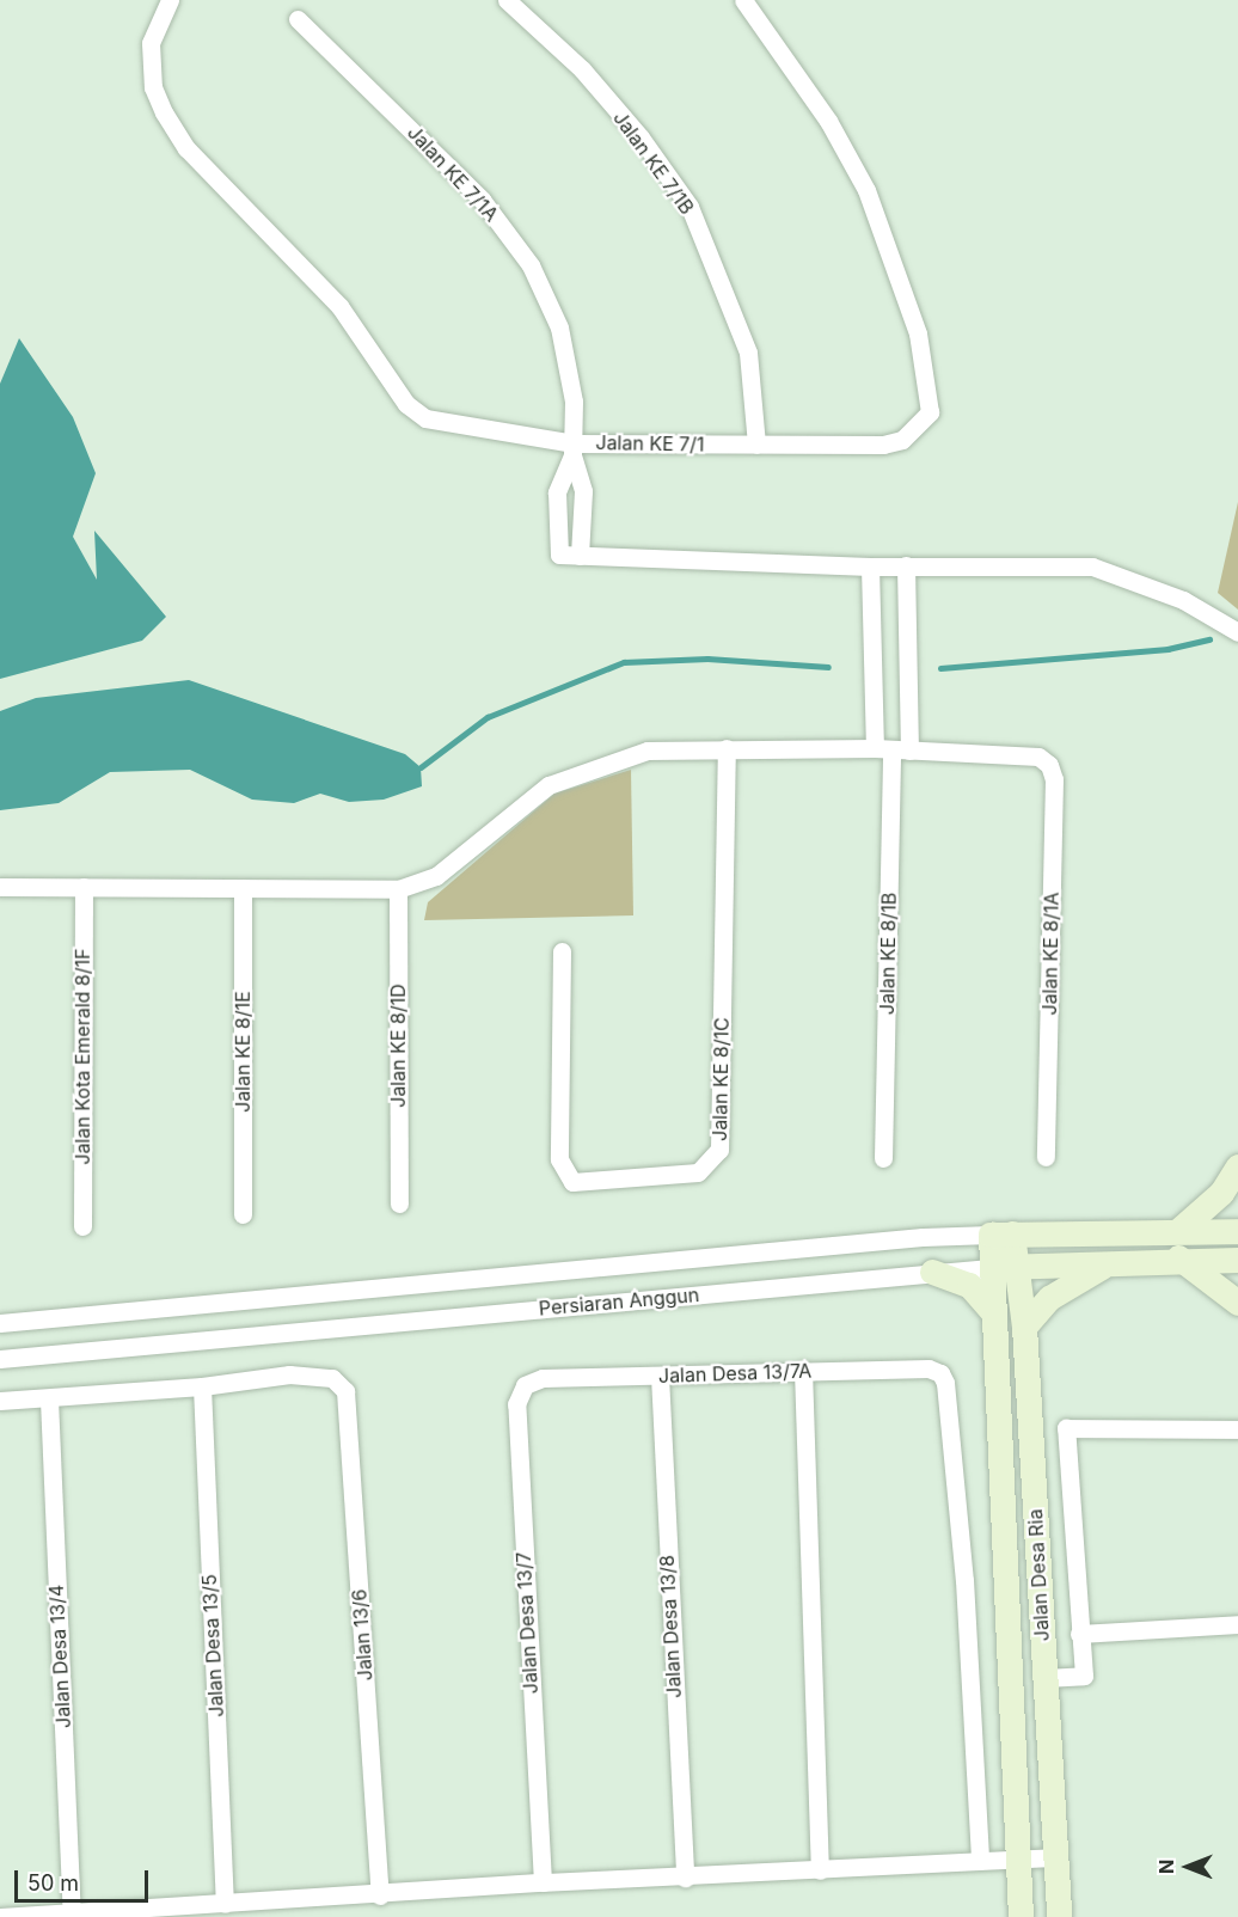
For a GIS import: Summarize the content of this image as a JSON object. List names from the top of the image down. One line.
{"streets":{"main road":["Persiaran Anggun","Jalan Desa Ria"],"street":["Jalan KE 7/1B","Jalan KE 7/1A","Jalan KE 7/1","Jalan KE 8/1B","Jalan KE 8/1A","Jalan KE 8/1D","Jalan KE 8/1E","Jalan Kota Emerald 8/1F","Jalan KE 8/1C","Jalan Desa 13/7A","Jalan Desa 13/7","Jalan Desa 13/8","Jalan 13/6","Jalan Desa 13/5","Jalan Desa 13/4"]},"crossings":[["Jalan KE 7/1B","Jalan KE 7/1"],["Jalan KE 7/1A","Jalan KE 7/1"],["Jalan KE 8/1B","Jalan KE 8/1A"],["Persiaran Anggun","Jalan Desa Ria"],["Jalan Desa 13/7A","Jalan Desa 13/7"],["Jalan Desa 13/7A","Jalan Desa 13/8"],["Jalan 13/6","Jalan Desa 13/5"]],"scale_bar":"50 m","north":"left"}
